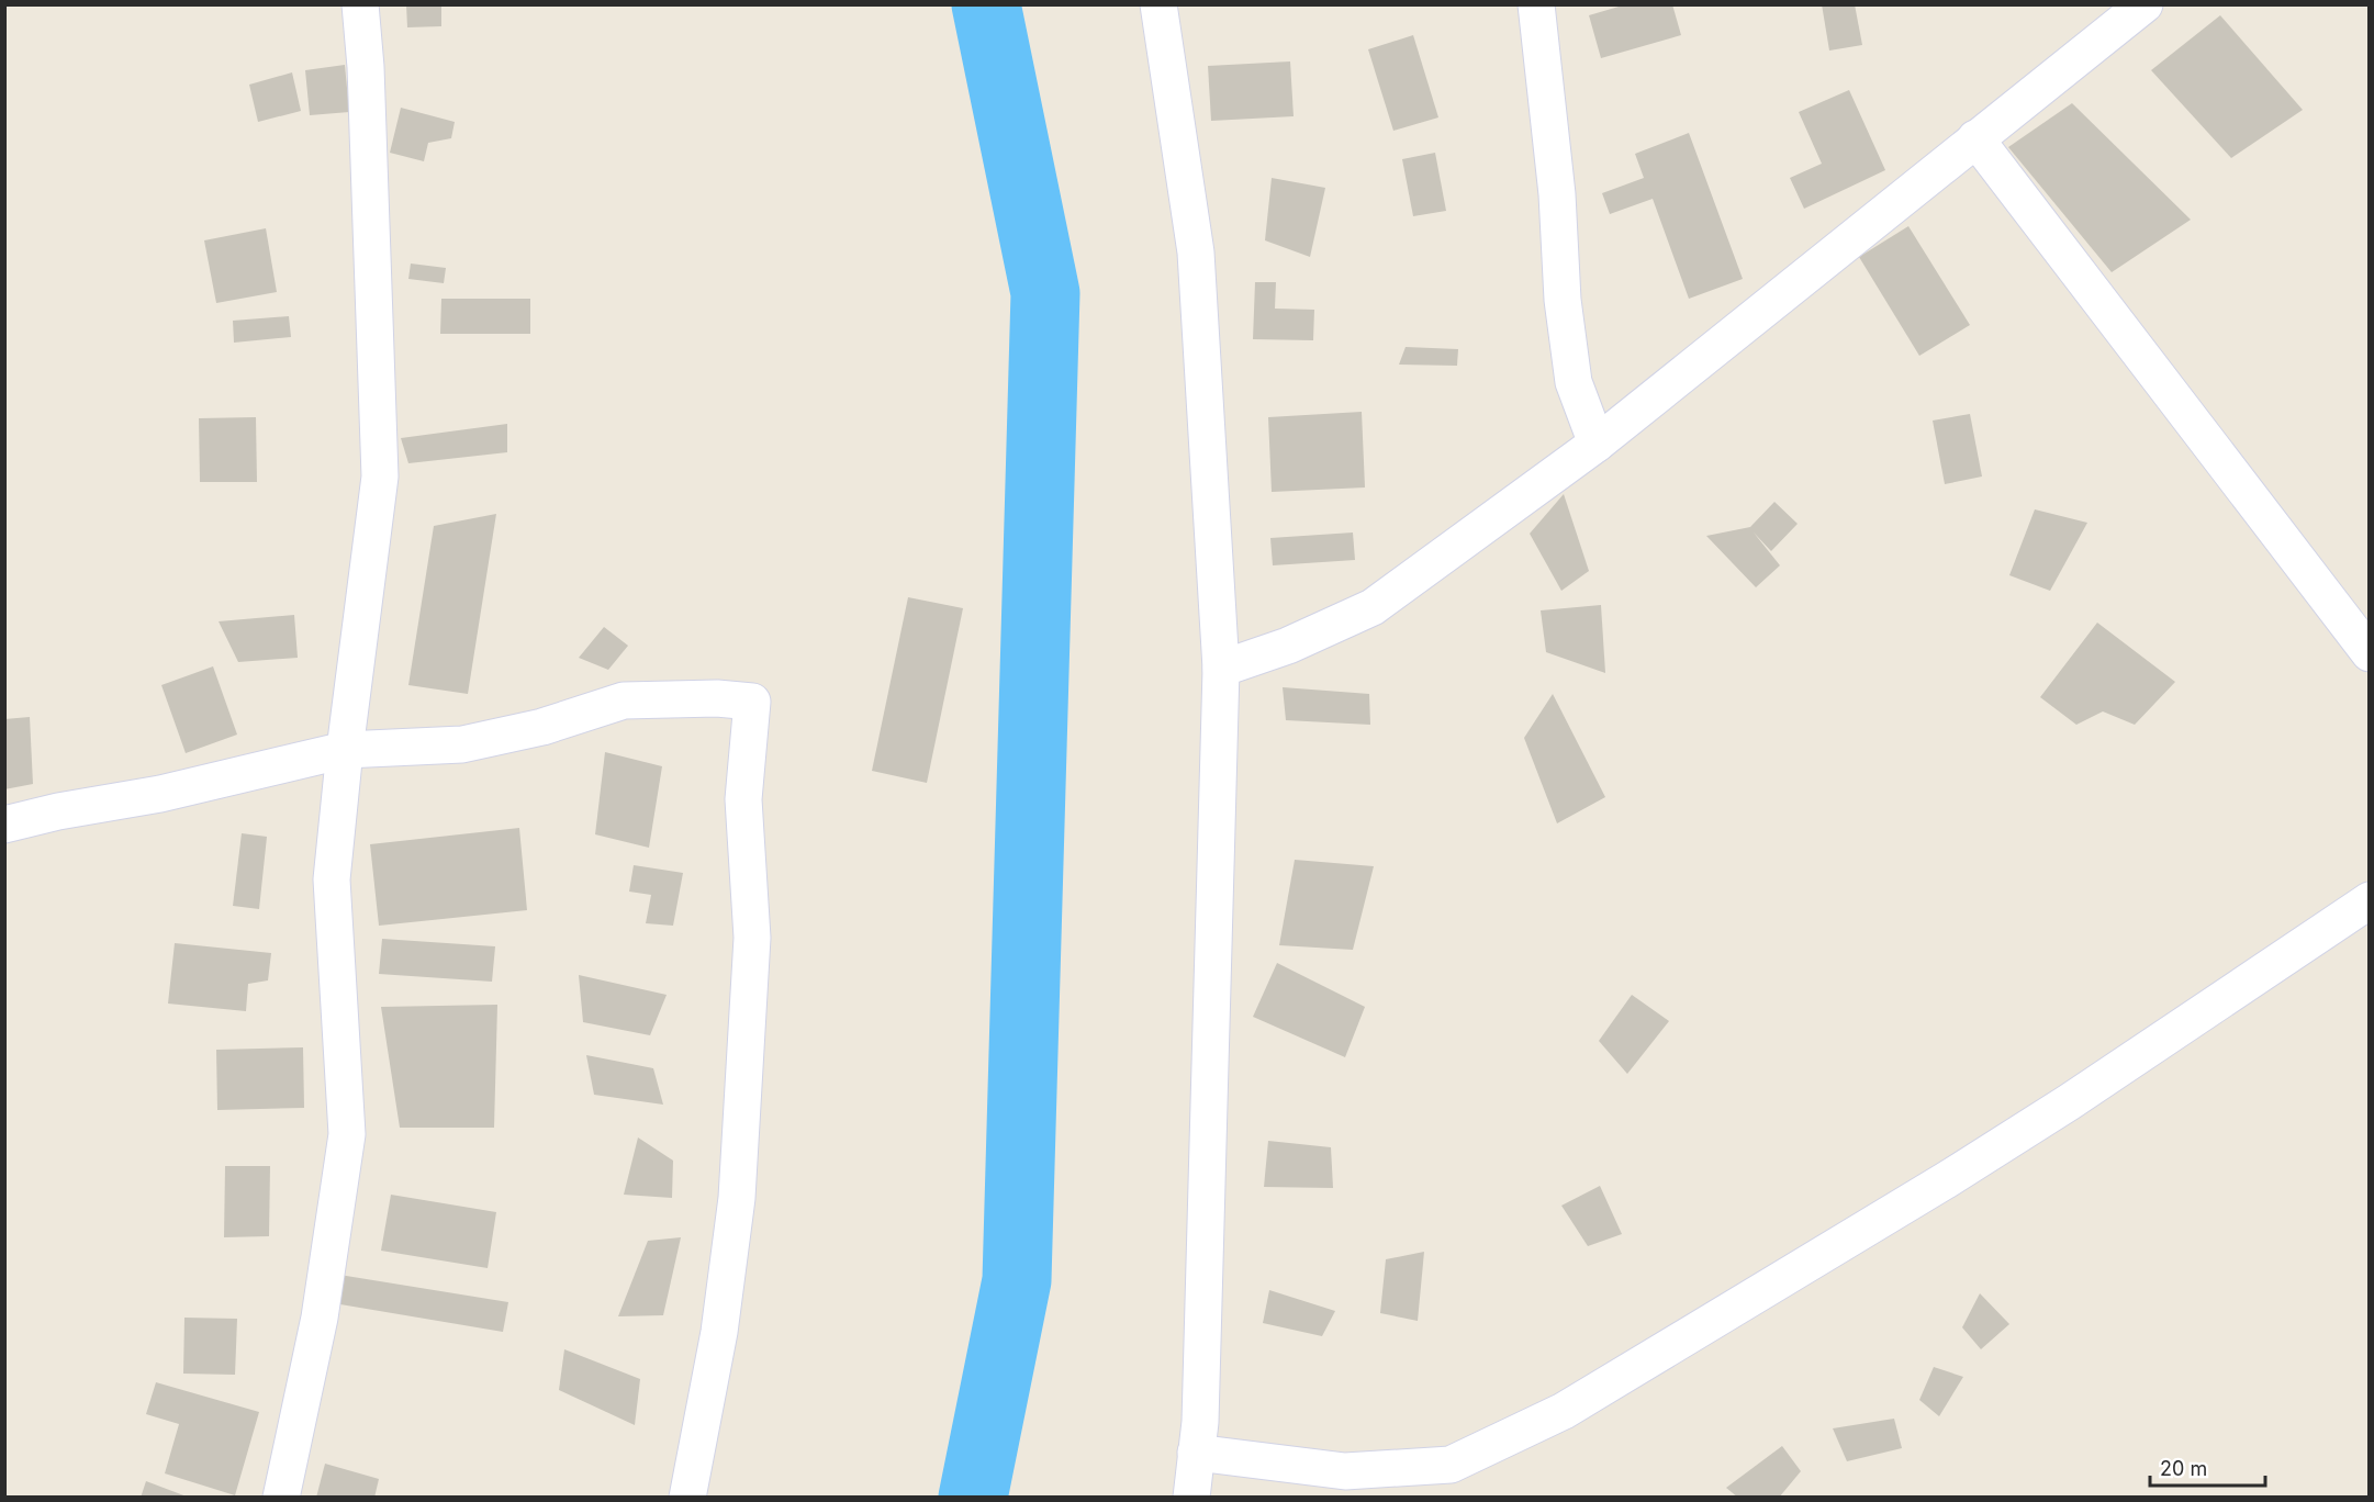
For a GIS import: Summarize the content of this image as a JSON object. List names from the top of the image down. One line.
{"scale_bar":"20 m"}
